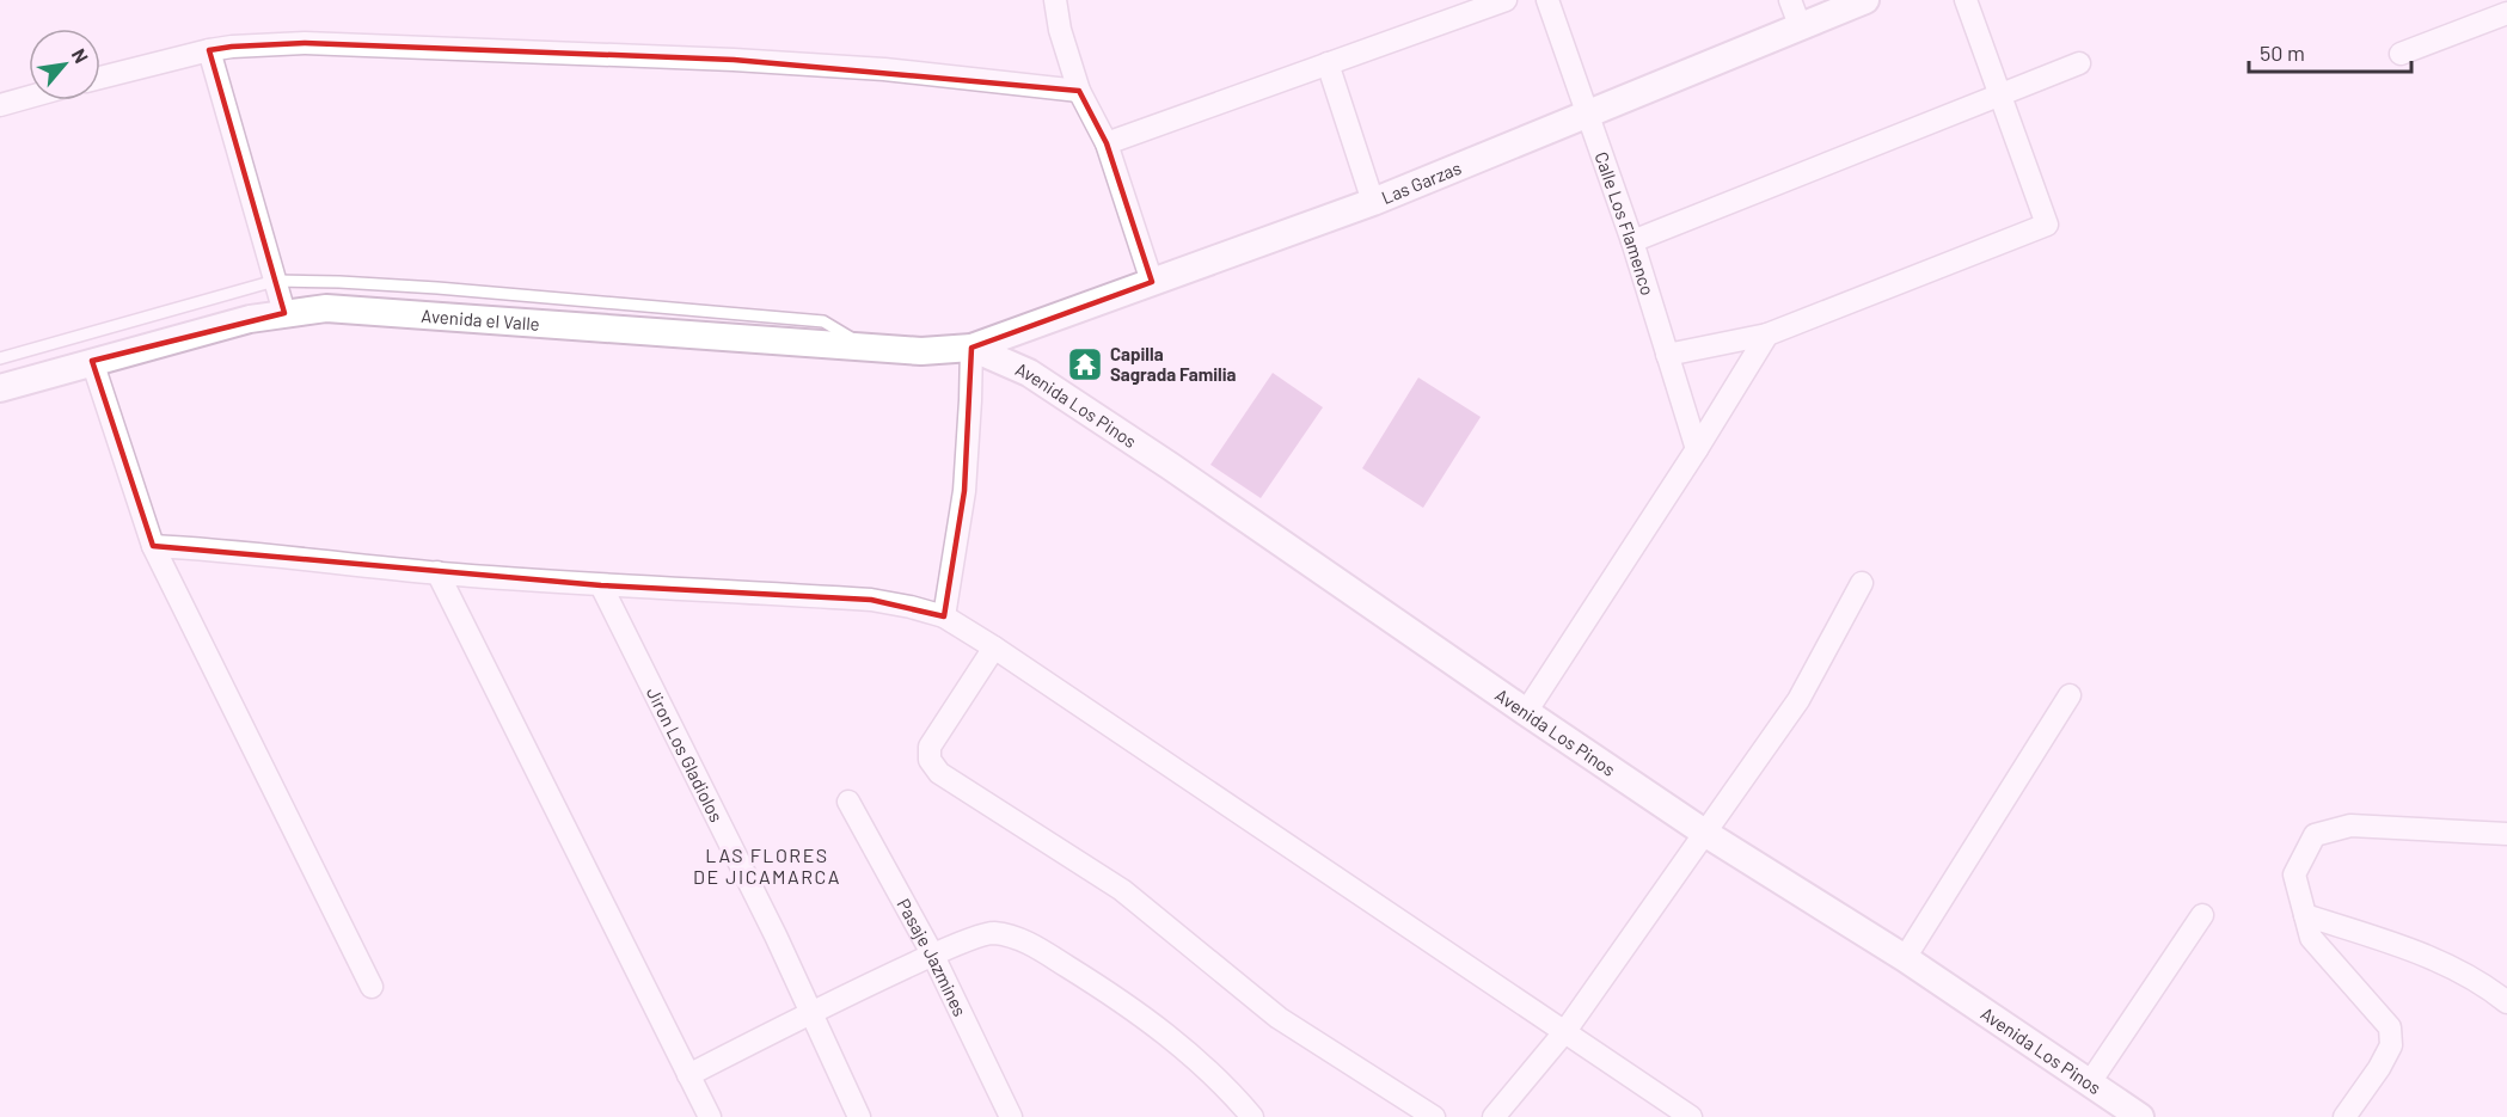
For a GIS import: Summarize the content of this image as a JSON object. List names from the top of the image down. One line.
{"streets":{"street":["Las Garzas","Calle Los Flamenco","Avenida el Valle","Avenida Los Pinos","Jiron Los Gladiolos","Pasaje Jazmines"]},"crossings":[["Las Garzas","Calle Los Flamenco"],["Las Garzas","Avenida el Valle"],["Las Garzas","Avenida Los Pinos"],["Avenida el Valle","Avenida Los Pinos"]],"districts":["LAS FLORES DE JICAMARCA"],"places":{"temple":["Capilla Sagrada Familia"]},"scale_bar":"50 m","north":"top right"}
